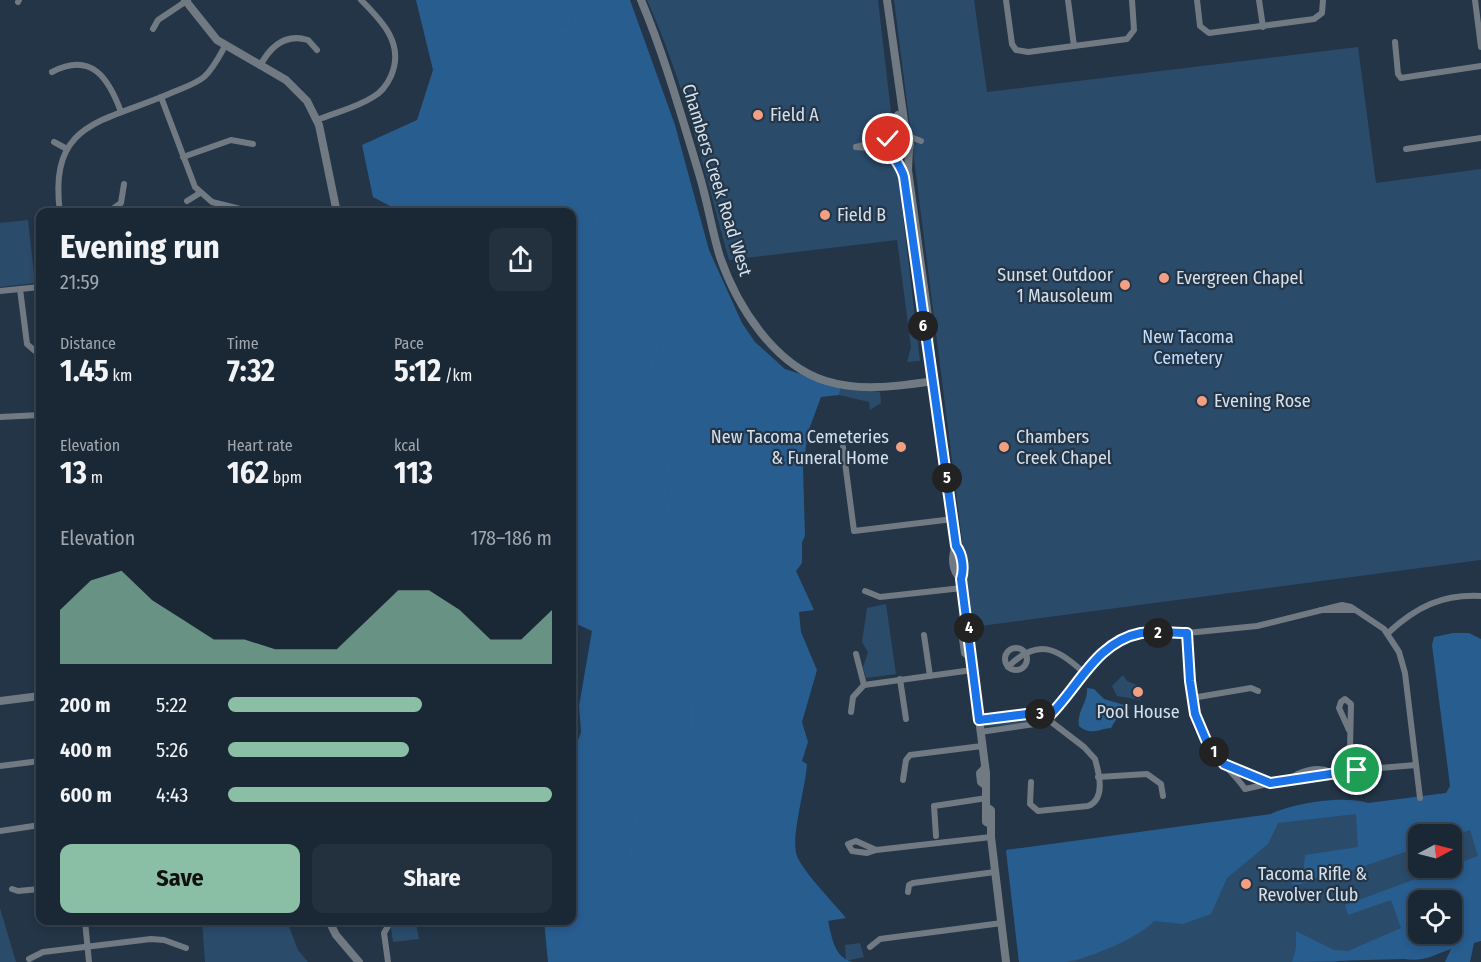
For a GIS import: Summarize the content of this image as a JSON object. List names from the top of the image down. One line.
{"streets":{"street":["Chambers Creek Road West"]},"parks":["New Tacoma Cemetery"],"places":["Field A","Field B","Evergreen Chapel","Sunset Outdoor 1 Mausoleum","Evening Rose","New Tacoma Cemeteries & Funeral Home","Chambers Creek Chapel","Pool House","Tacoma Rifle & Revolver Club"],"north":"right","page":{"heading":["Evening run","21:59"],"stats":[["Distance","1.45 km"],["Time","7:32"],["Pace","5:12 /km"],["Elevation","13 m"],["Heart rate","162 bpm"],["kcal","113"]],"pins":["6","5","4","2","3","1"],"chart":["Elevation","178–186 m"],"list":[{"name":"200 m","note":"5:22"},{"name":"400 m","note":"5:26"},{"name":"600 m","note":"4:43"}],"buttons":["Save","Share"]}}
